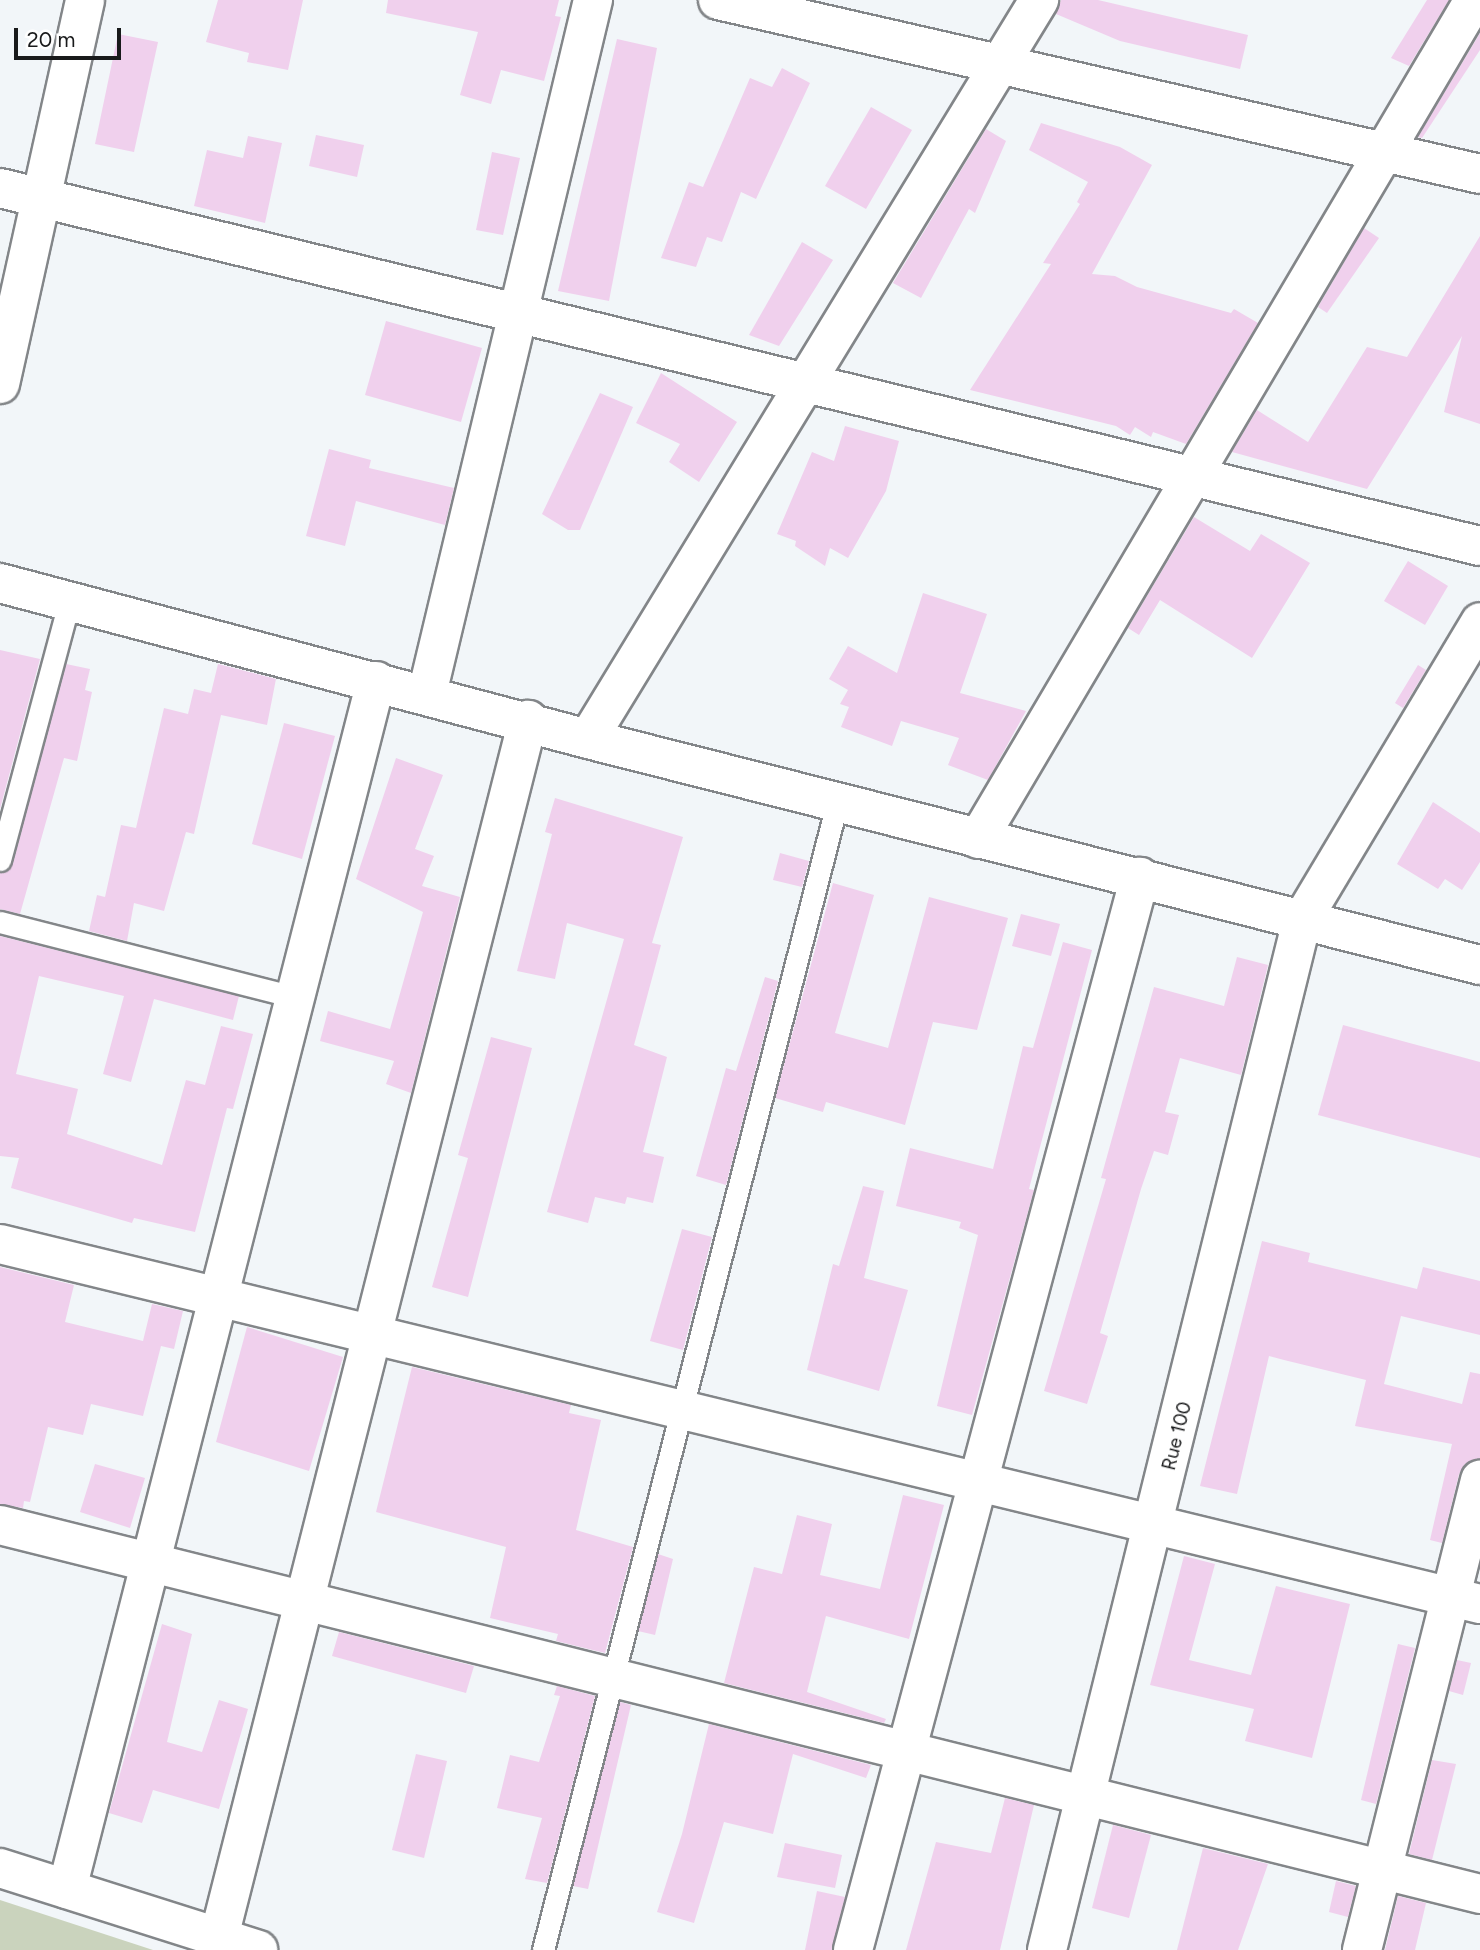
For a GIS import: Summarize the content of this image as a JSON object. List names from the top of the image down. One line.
{"streets":{"street":["Rue 100"]},"scale_bar":"20 m"}
